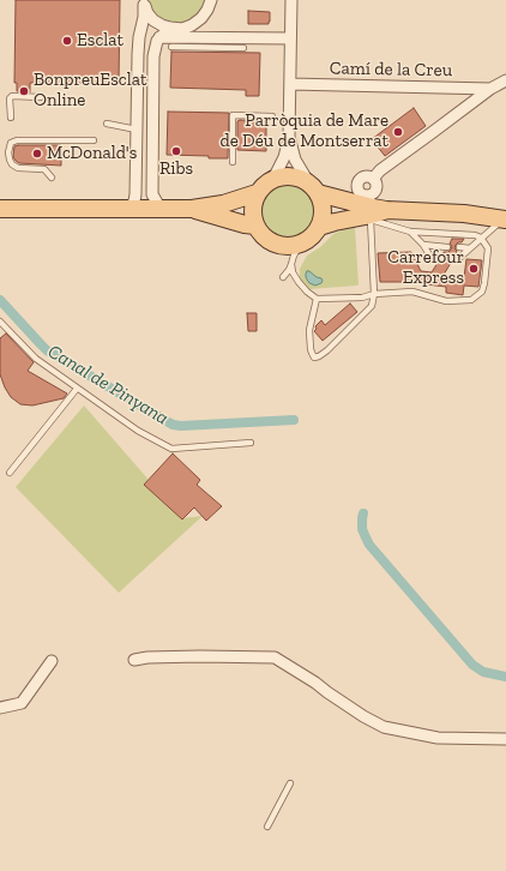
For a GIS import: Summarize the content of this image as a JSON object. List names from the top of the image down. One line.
{"streets":{"street":["Camí de la Creu"]},"water":["Canal de Pinyana"],"places":["Esclat","BonpreuEsclat Online","Parròquia de Mare de Déu de Montserrat","Ribs","McDonald's","Carrefour Express"]}
